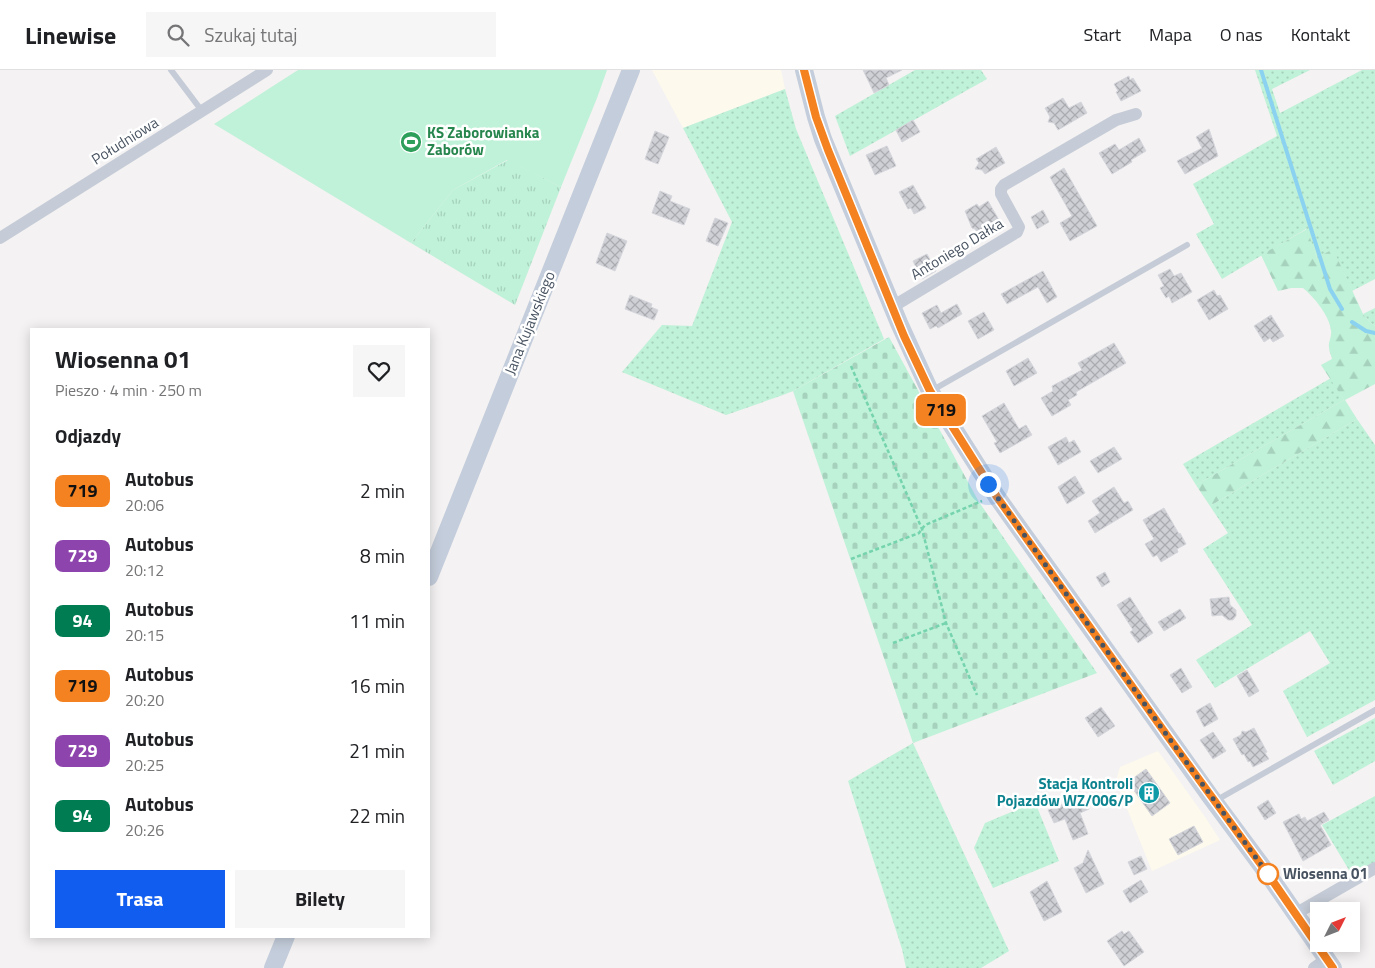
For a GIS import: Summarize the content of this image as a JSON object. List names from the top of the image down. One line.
{"streets":{"main road":["Jana Kujawskiego"],"street":["Południowa","Antoniego Dałka"]},"places":{"sports":["KS Zaborowianka Zaborów"],"building":["Stacja Kontroli Pojazdów WZ/006/P"],"other":["Wiosenna 01"]},"lines":["bus line 719"],"north":"top right","page":{"header":"Linewise","search":"Szukaj tutaj","nav":["Start","Mapa","O nas","Kontakt"],"on_map":"719","heading":[["Wiosenna 01","Pieszo · 4 min · 250 m"],"Odjazdy"],"list":[{"mark":"719","name":"Autobus","note":"20:06","value":"2 min"},{"mark":"729","name":"Autobus","note":"20:12","value":"8 min"},{"mark":"94","name":"Autobus","note":"20:15","value":"11 min"},{"mark":"719","name":"Autobus","note":"20:20","value":"16 min"},{"mark":"729","name":"Autobus","note":"20:25","value":"21 min"},{"mark":"94","name":"Autobus","note":"20:26","value":"22 min"}],"buttons":["Trasa","Bilety"]}}
